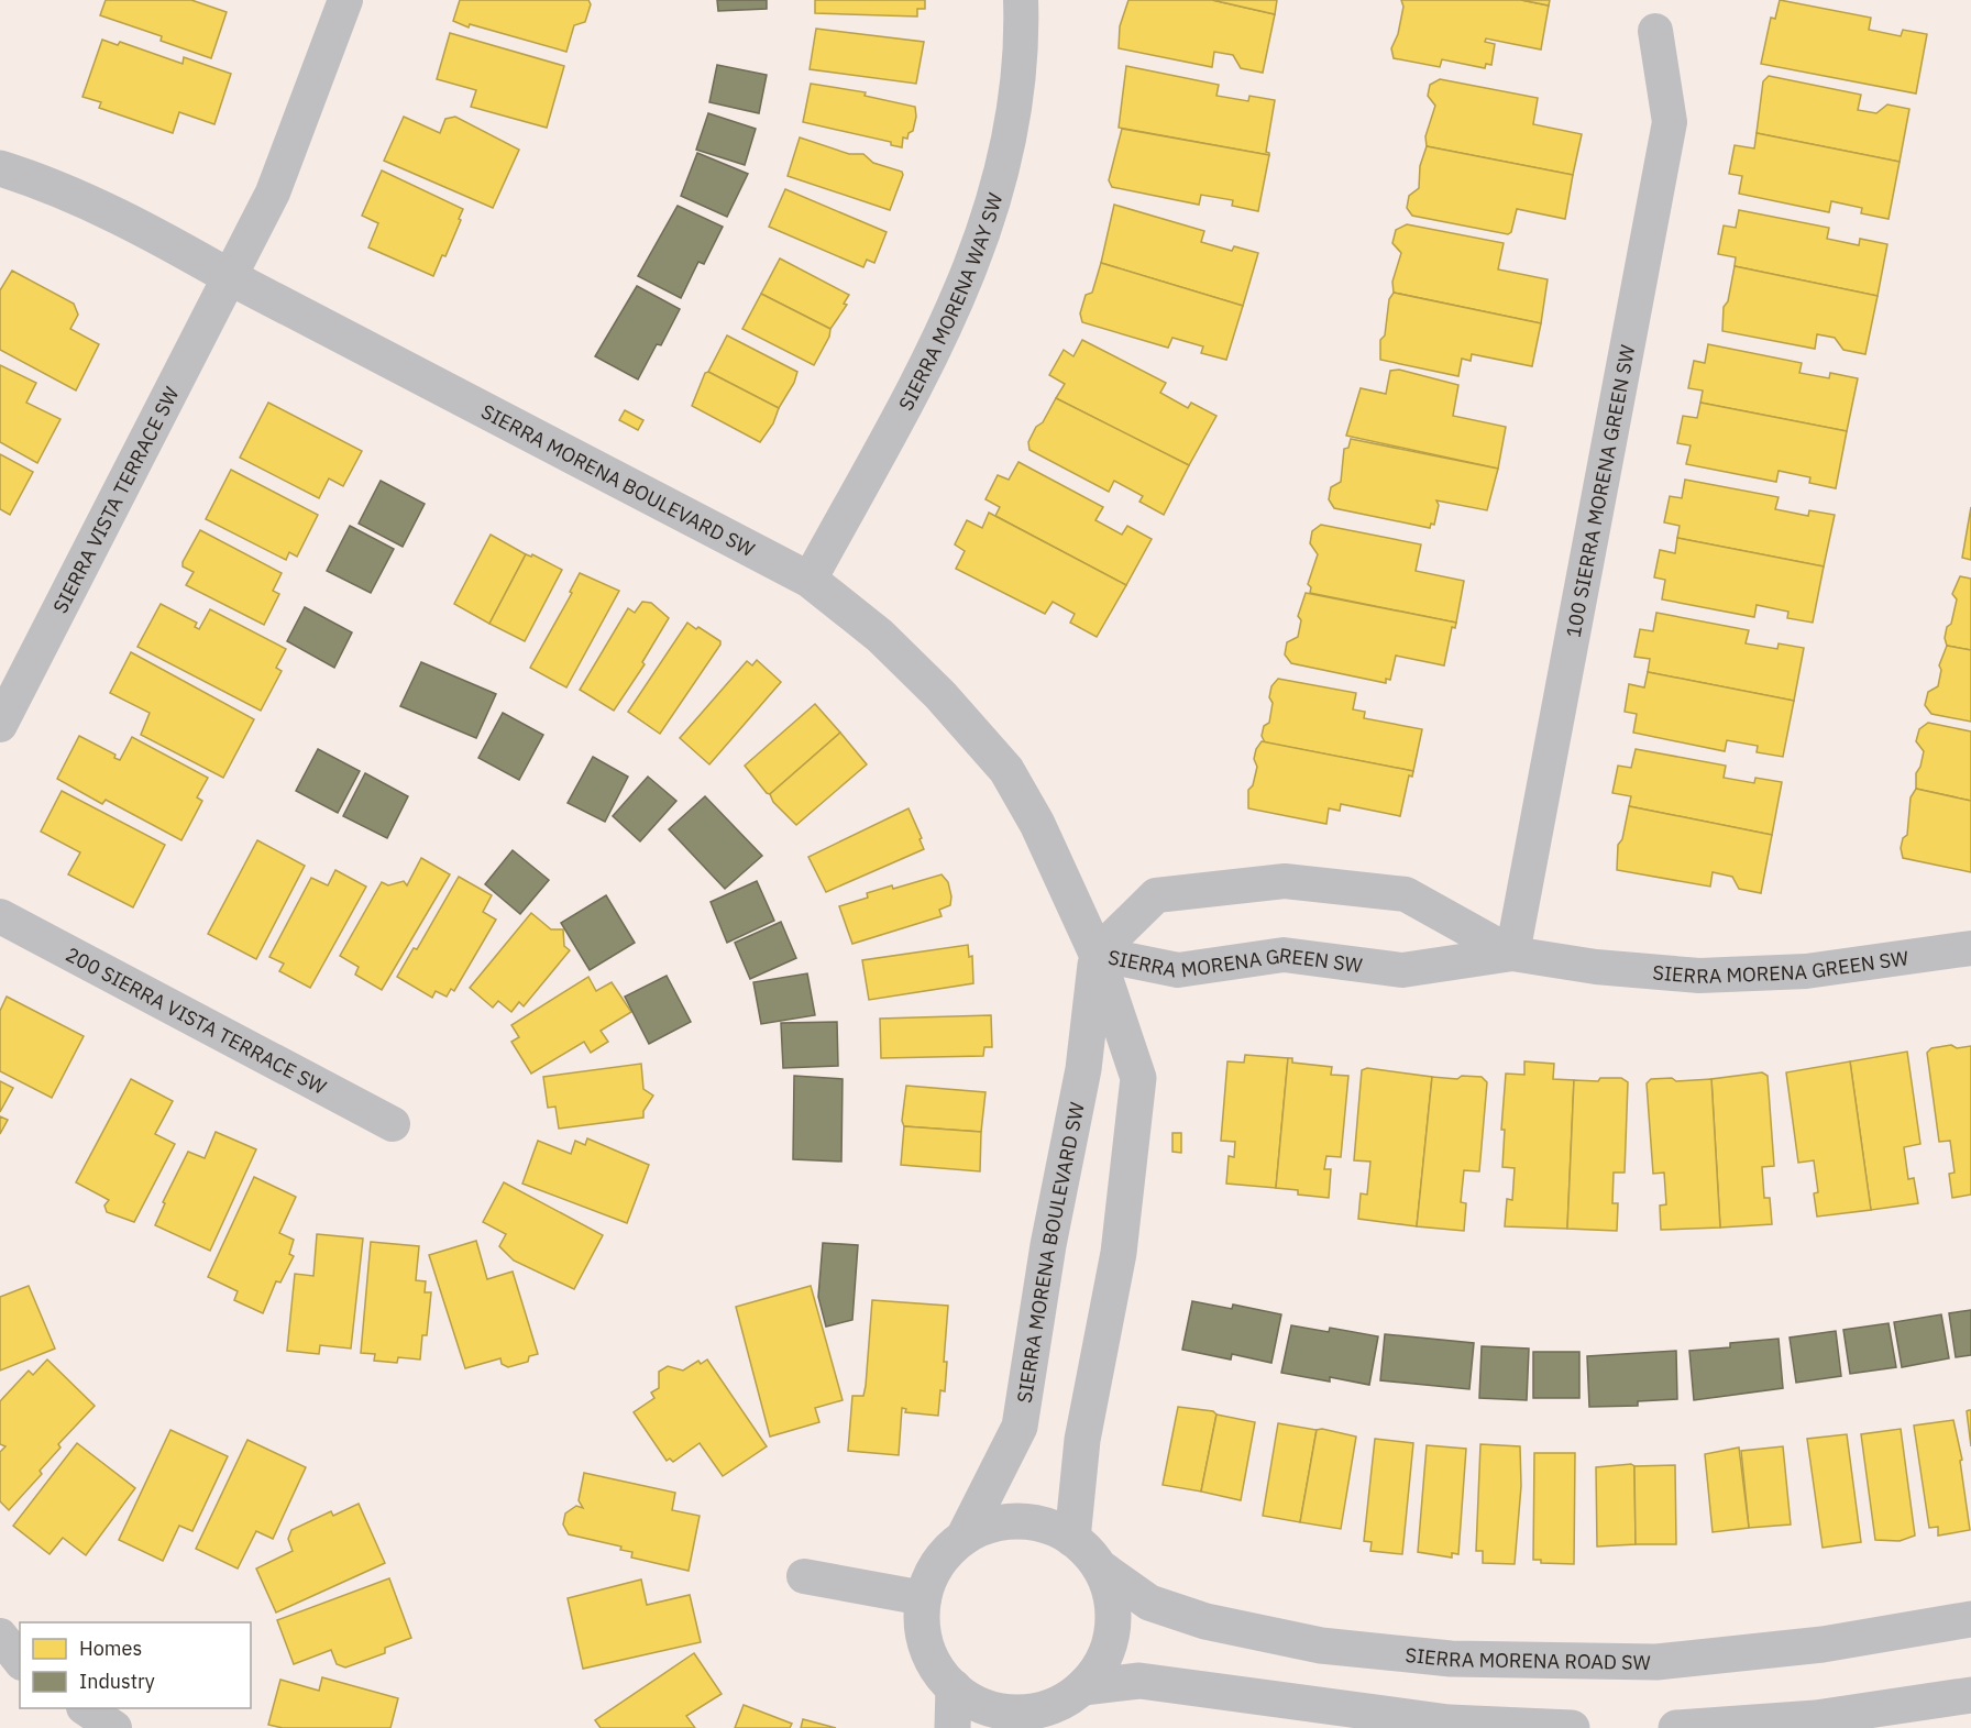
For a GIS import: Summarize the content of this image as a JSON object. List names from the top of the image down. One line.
{"streets":{"street":["SIERRA MORENA WAY SW","SIERRA MORENA BOULEVARD SW","100 SIERRA MORENA GREEN SW","SIERRA VISTA TERRACE SW","SIERRA MORENA GREEN SW","200 SIERRA VISTA TERRACE SW","SIERRA MORENA ROAD SW"]},"crossings":[["SIERRA MORENA WAY SW","SIERRA MORENA BOULEVARD SW"],["SIERRA MORENA BOULEVARD SW","SIERRA VISTA TERRACE SW"],["SIERRA MORENA BOULEVARD SW","SIERRA MORENA GREEN SW"],["SIERRA MORENA BOULEVARD SW","SIERRA MORENA ROAD SW"],["100 SIERRA MORENA GREEN SW","SIERRA MORENA GREEN SW"]],"legend":["Homes","Industry"]}
